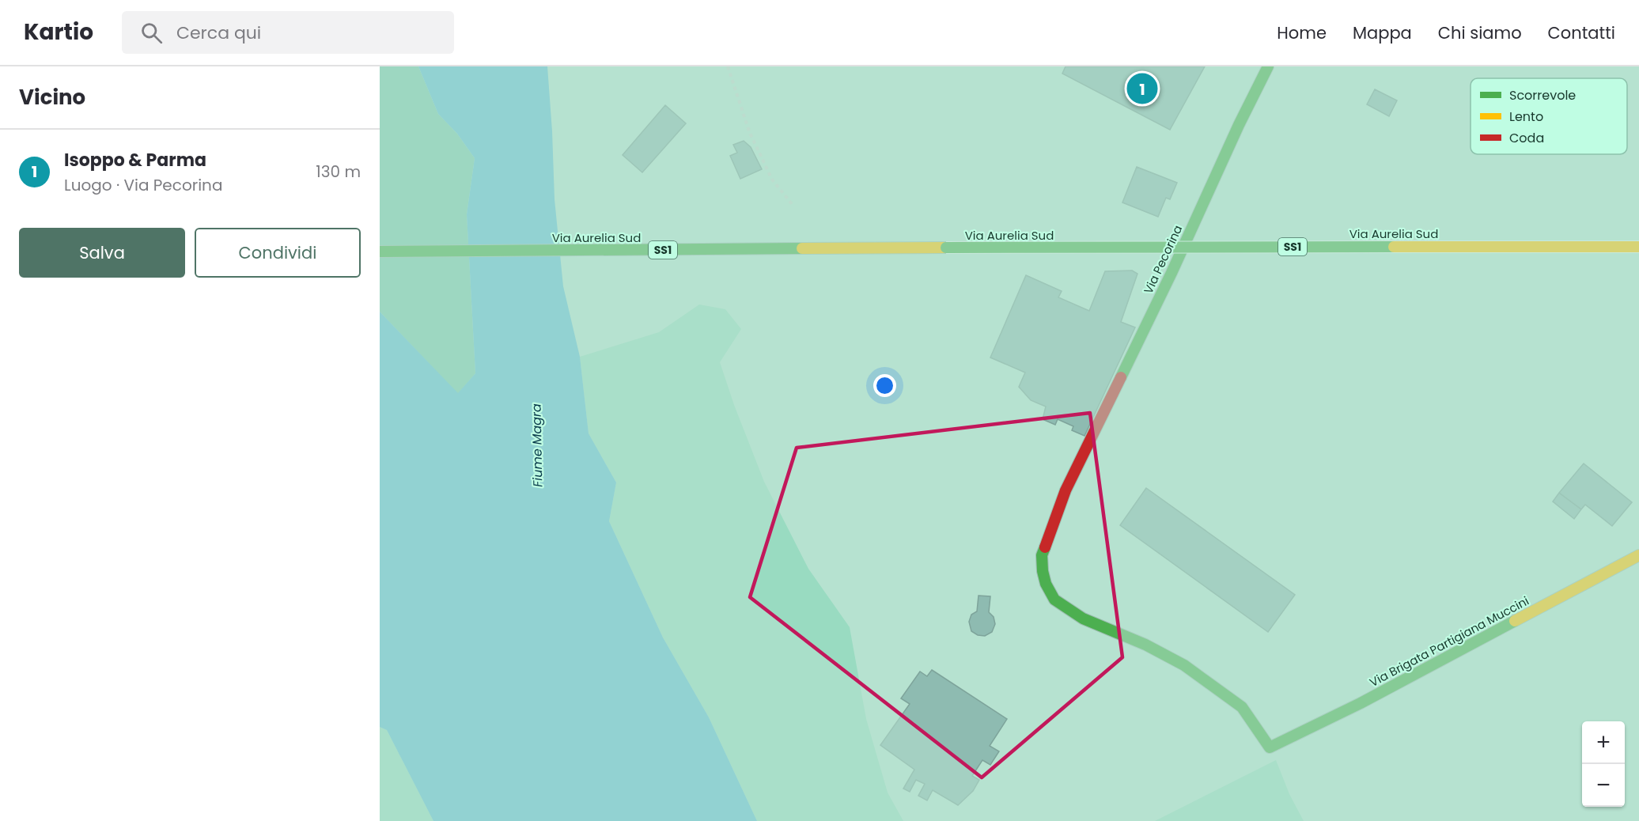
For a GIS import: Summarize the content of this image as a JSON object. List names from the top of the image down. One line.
{"streets":{"street":["Via Aurelia Sud","SS1","Via Pecorina","Via Brigata Partigiana Muccini"]},"crossings":[["Via Pecorina","Via Brigata Partigiana Muccini"]],"water":["Fiume Magra"],"legend":["Scorrevole","Lento","Coda"],"page":{"header":"Kartio","search":"Cerca qui","nav":["Home","Mappa","Chi siamo","Contatti"],"heading":"Vicino","pins":"1","list":[{"mark":"1","name":"Isoppo & Parma","note":"Luogo · Via Pecorina","value":"130 m"}],"buttons":["Salva","Condividi"],"map_buttons":["+","−"]}}
